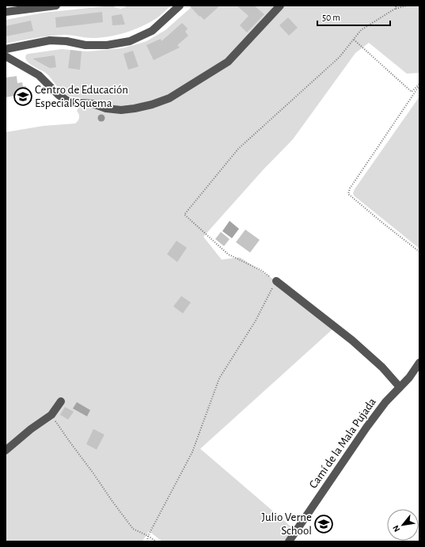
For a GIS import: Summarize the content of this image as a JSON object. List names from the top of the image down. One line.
{"streets":{"street":["Camí de la Mala Pujada"]},"places":{"school or university":["Centro de Educación Especial Squema","Julio Verne School"]},"scale_bar":"50 m","north":"bottom left"}
